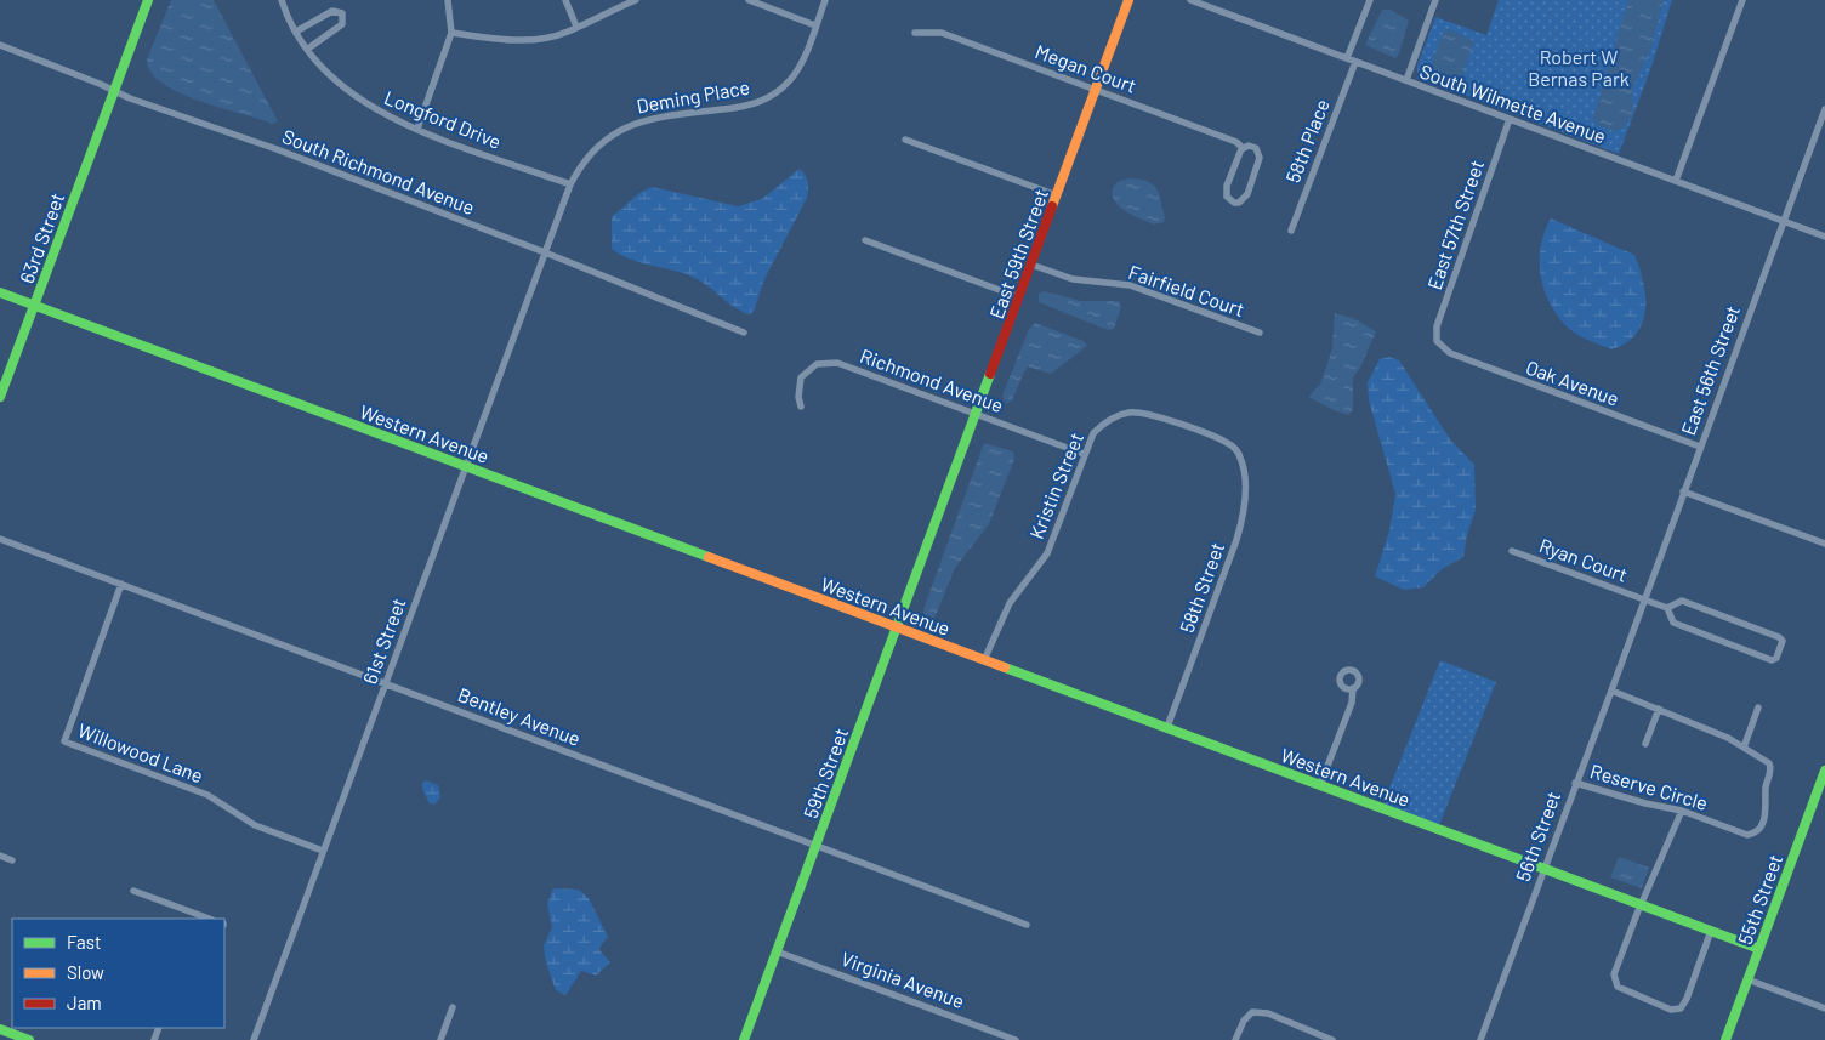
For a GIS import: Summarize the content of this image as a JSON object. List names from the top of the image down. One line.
{"streets":{"street":["Megan Court","Deming Place","South Wilmette Avenue","Longford Drive","58th Place","South Richmond Avenue","East 57th Street","63rd Street","East 59th Street","Fairfield Court","East 56th Street","Richmond Avenue","Oak Avenue","Western Avenue","Kristin Street","Ryan Court","58th Street","61st Street","Bentley Avenue","Willowood Lane","59th Street","Reserve Circle","56th Street","55th Street","Virginia Avenue"]},"crossings":[["Megan Court","East 59th Street"],["Deming Place","Longford Drive"],["Deming Place","South Richmond Avenue"],["Deming Place","61st Street"],["South Wilmette Avenue","58th Place"],["South Wilmette Avenue","East 57th Street"],["South Wilmette Avenue","East 56th Street"],["South Richmond Avenue","63rd Street"],["South Richmond Avenue","61st Street"],["East 57th Street","Oak Avenue"],["63rd Street","Western Avenue"],["East 59th Street","Fairfield Court"],["East 59th Street","Richmond Avenue"],["East 59th Street","59th Street"],["East 56th Street","Oak Avenue"],["East 56th Street","Ryan Court"],["East 56th Street","56th Street"],["Richmond Avenue","Kristin Street"],["Western Avenue","Kristin Street"],["Western Avenue","58th Street"],["Western Avenue","61st Street"],["Western Avenue","59th Street"],["Western Avenue","56th Street"],["Western Avenue","55th Street"],["Kristin Street","58th Street"],["61st Street","Bentley Avenue"],["61st Street","Willowood Lane"],["Bentley Avenue","Willowood Lane"],["Bentley Avenue","59th Street"],["59th Street","Virginia Avenue"],["Reserve Circle","56th Street"]],"parks":["Robert W Bernas Park"],"legend":["Fast","Slow","Jam"]}
